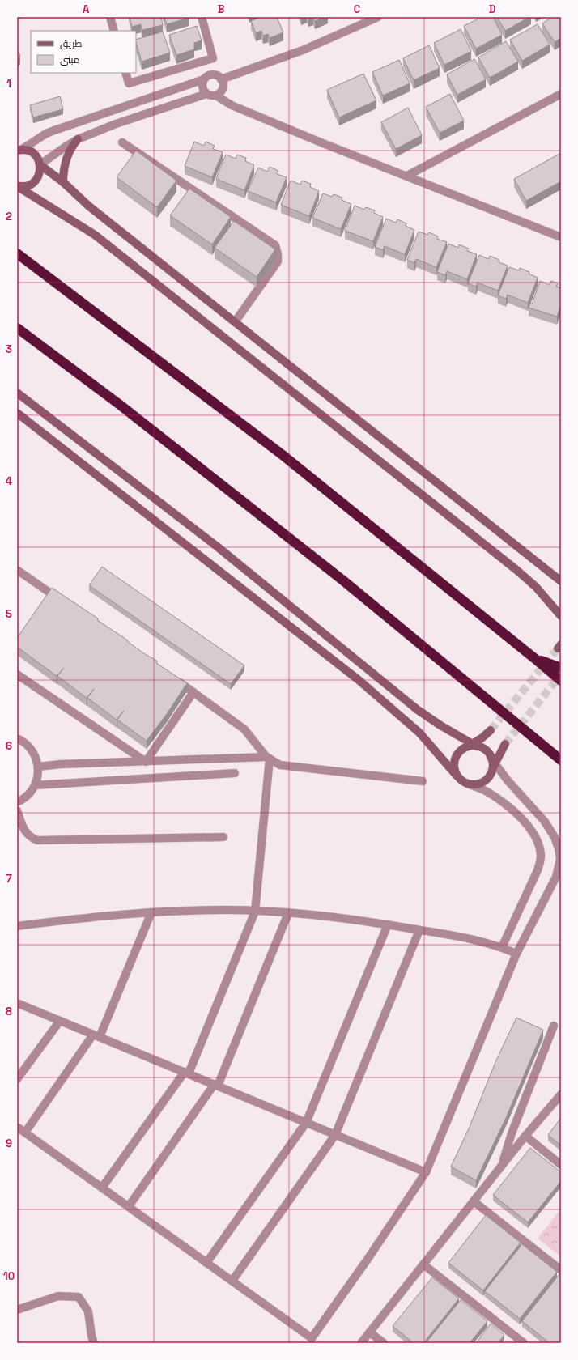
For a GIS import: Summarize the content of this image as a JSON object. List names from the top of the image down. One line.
{"legend":["طريق","مبنى"],"grid":{"columns":["A","B","C","D"],"rows":["1","2","3","4","5","6","7","8","9","10"]}}
